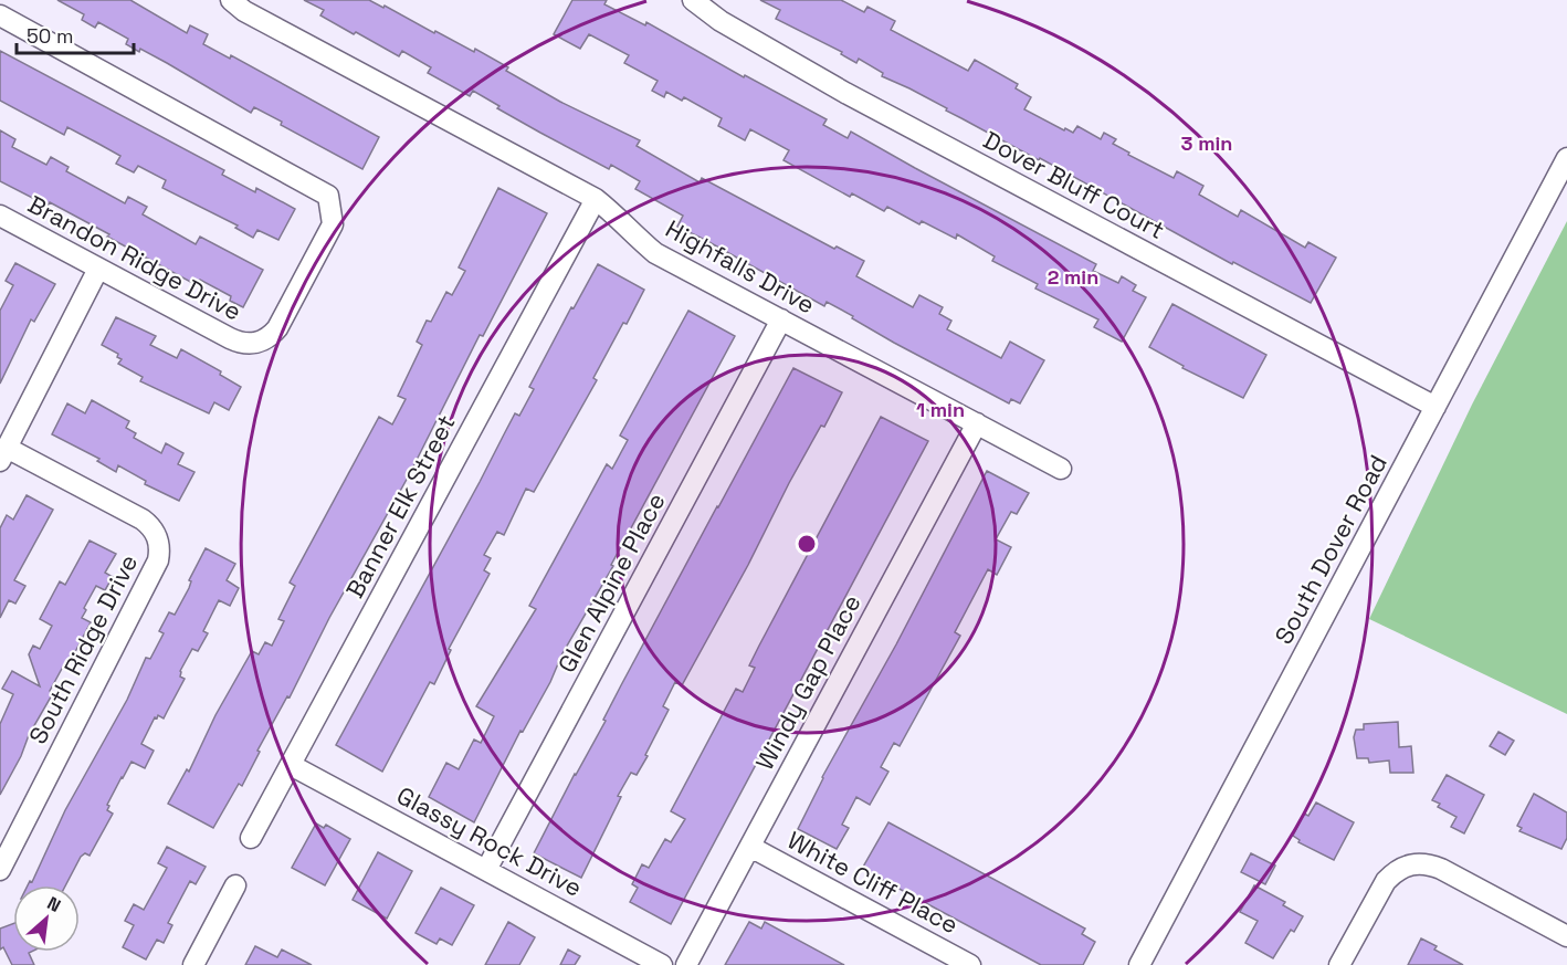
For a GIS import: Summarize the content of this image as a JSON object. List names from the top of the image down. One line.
{"streets":{"street":["Dover Bluff Court","Brandon Ridge Drive","Highfalls Drive","Banner Elk Street","South Dover Road","Glen Alpine Place","South Ridge Drive","Windy Gap Place","Glassy Rock Drive","White Cliff Place"]},"crossings":[["Dover Bluff Court","South Dover Road"],["Highfalls Drive","Banner Elk Street"],["Highfalls Drive","Glen Alpine Place"],["Highfalls Drive","Windy Gap Place"],["Banner Elk Street","Glassy Rock Drive"],["Glen Alpine Place","Glassy Rock Drive"],["Windy Gap Place","White Cliff Place"]],"scale_bar":"50 m","north":"top right","rings":["3 min","2 min","1 min"]}
